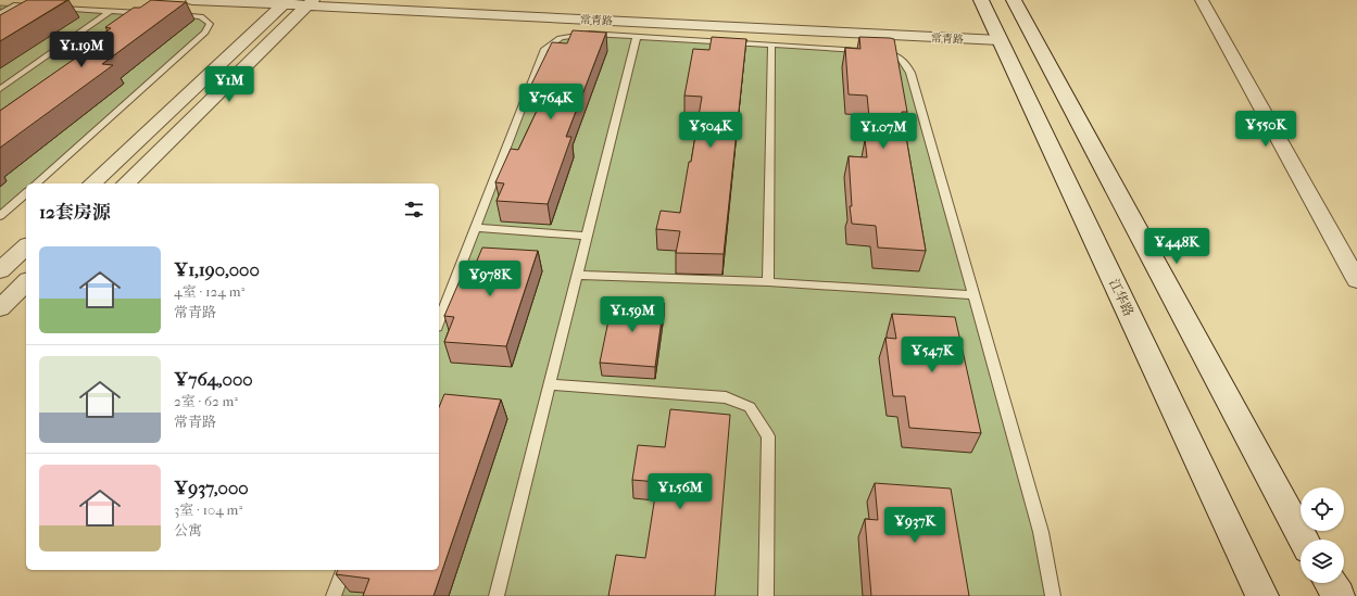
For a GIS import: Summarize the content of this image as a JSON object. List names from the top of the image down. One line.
{"streets":{"main road":["江华路"],"street":["常青路"]},"crossings":[["常青路","江华路"]],"page":{"price":["¥1.19M","¥1M","¥764K","¥550K","¥504K","¥1.07M","¥448K","¥978K","¥1.59M","¥547K","¥1.56M","¥937K"],"heading":"12套房源","list":[{"name":"¥1,190,000","note":"4室 · 124 m² · 常青路"},{"name":"¥764,000","note":"2室 · 62 m² · 常青路"},{"name":"¥937,000","note":"3室 · 104 m² · 公寓"}]}}
